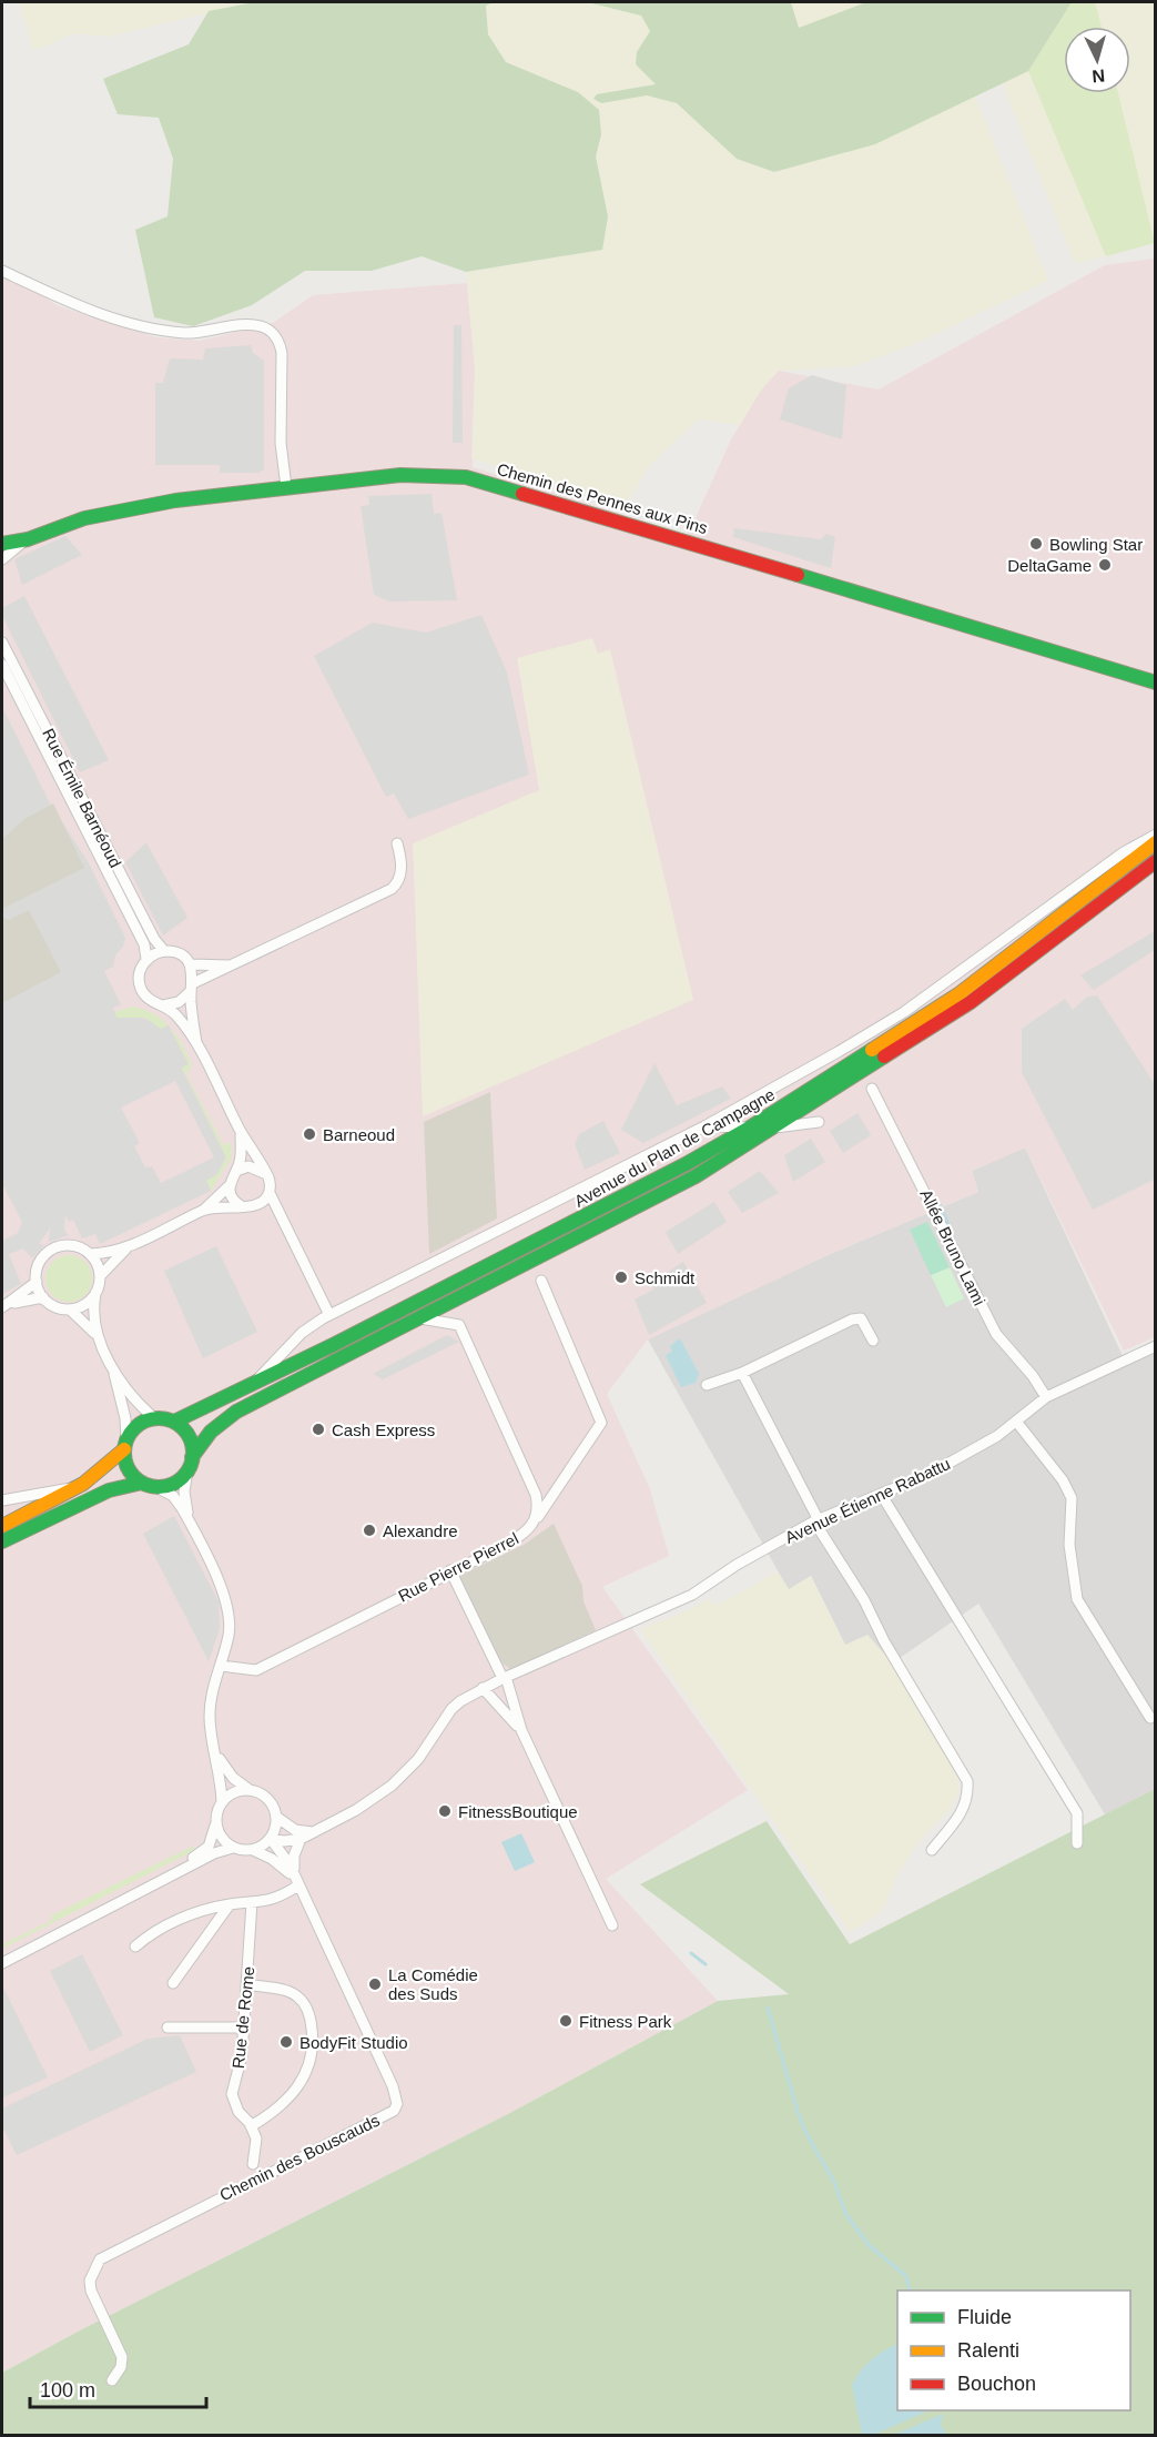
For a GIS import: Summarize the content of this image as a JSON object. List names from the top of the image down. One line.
{"streets":{"main road":["Chemin des Pennes aux Pins","Avenue du Plan de Campagne"],"street":["Rue Émile Barnéoud","Allée Bruno Lami","Avenue Étienne Rabattu","Rue Pierre Pierrel","Rue de Rome","Chemin des Bouscauds"]},"crossings":[["Allée Bruno Lami","Avenue Étienne Rabattu"],["Avenue Étienne Rabattu","Chemin des Bouscauds"]],"places":["Bowling Star","DeltaGame","Barneoud","Schmidt","Cash Express","Alexandre","FitnessBoutique","La Comédie des Suds","Fitness Park","BodyFit Studio"],"legend":["Fluide","Ralenti","Bouchon"],"scale_bar":"100 m","north":"bottom"}
